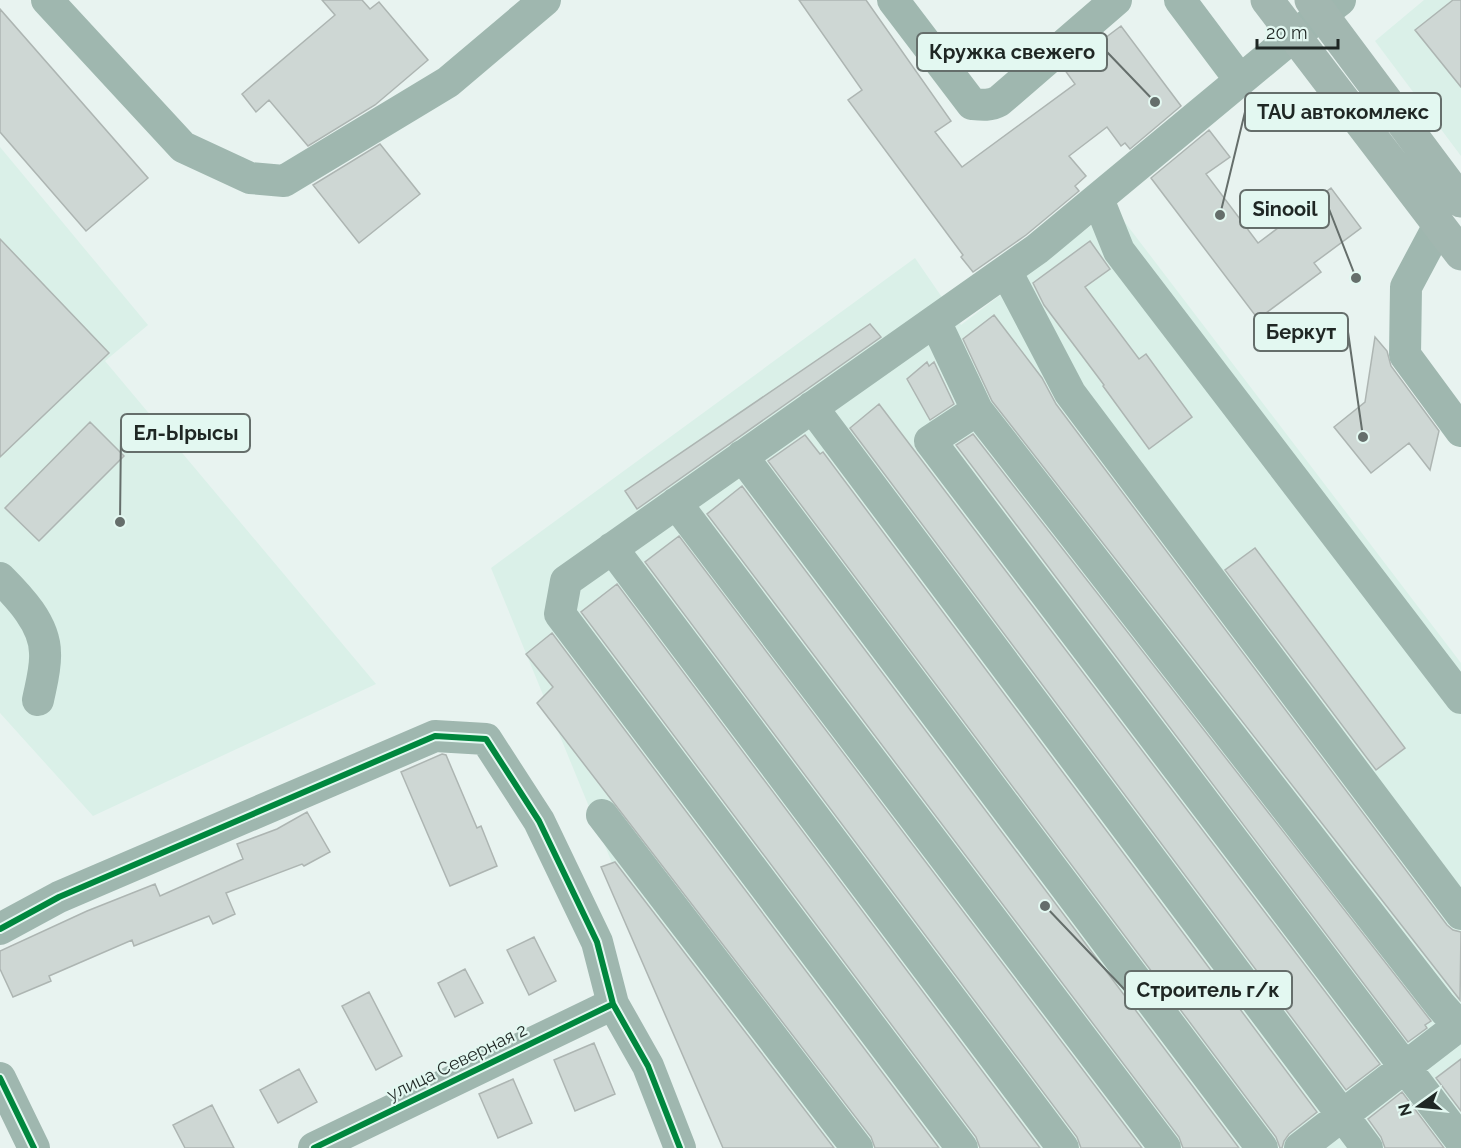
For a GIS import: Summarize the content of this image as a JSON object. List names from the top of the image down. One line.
{"streets":{"street":["улица Северная 2"]},"places":["Кружка свежего","TAU автокомлекс","Sinooil","Беркут","Ел-Ырысы","Строитель г/к"],"scale_bar":"20 m","north":"left"}
